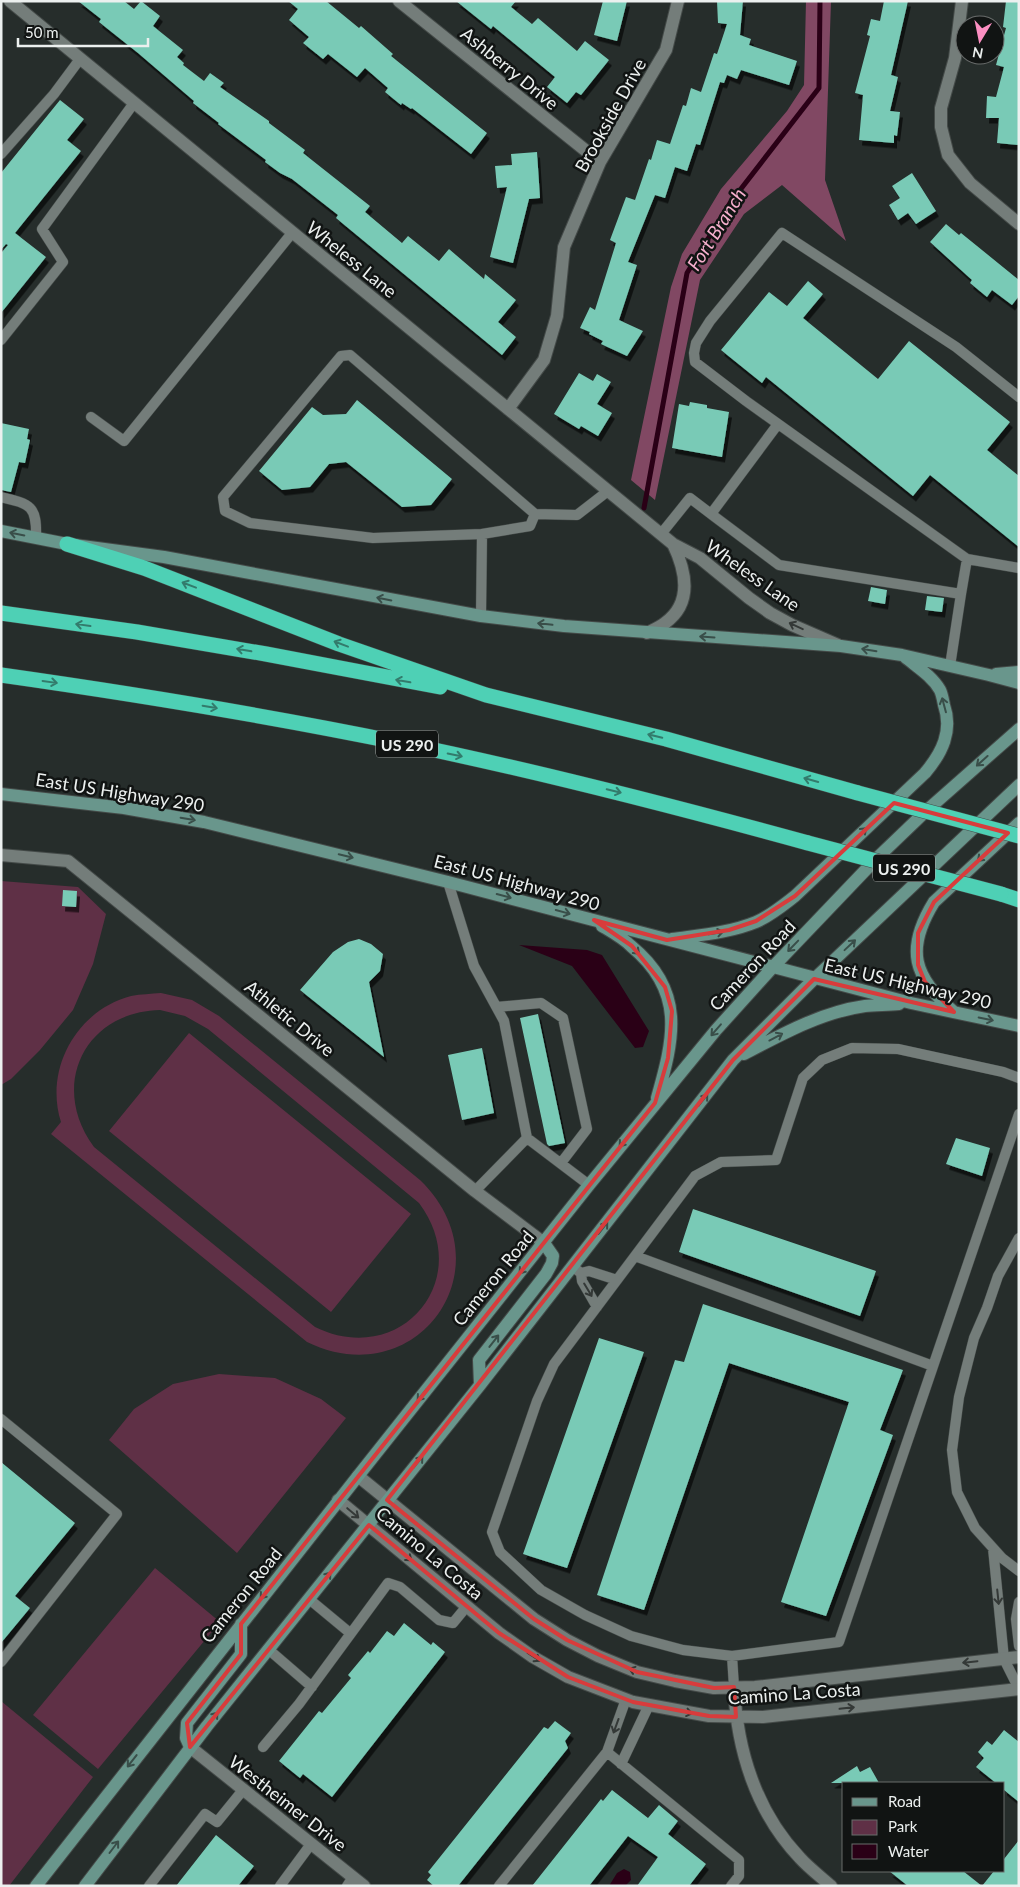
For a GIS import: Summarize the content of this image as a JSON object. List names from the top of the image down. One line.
{"streets":{"highway":["US 290"],"main road":["East US Highway 290","Cameron Road"],"street":["Ashberry Drive","Brookside Drive","Wheless Lane","Athletic Drive","Camino La Costa","Westheimer Drive"]},"crossings":[["Ashberry Drive","Brookside Drive"],["Brookside Drive","Wheless Lane"],["East US Highway 290","Cameron Road"],["Cameron Road","Athletic Drive"],["Cameron Road","Camino La Costa"]],"one_way":["East US Highway 290"],"water":["Fort Branch"],"legend":["Road","Park","Water"],"scale_bar":"50 m","north":"bottom"}
